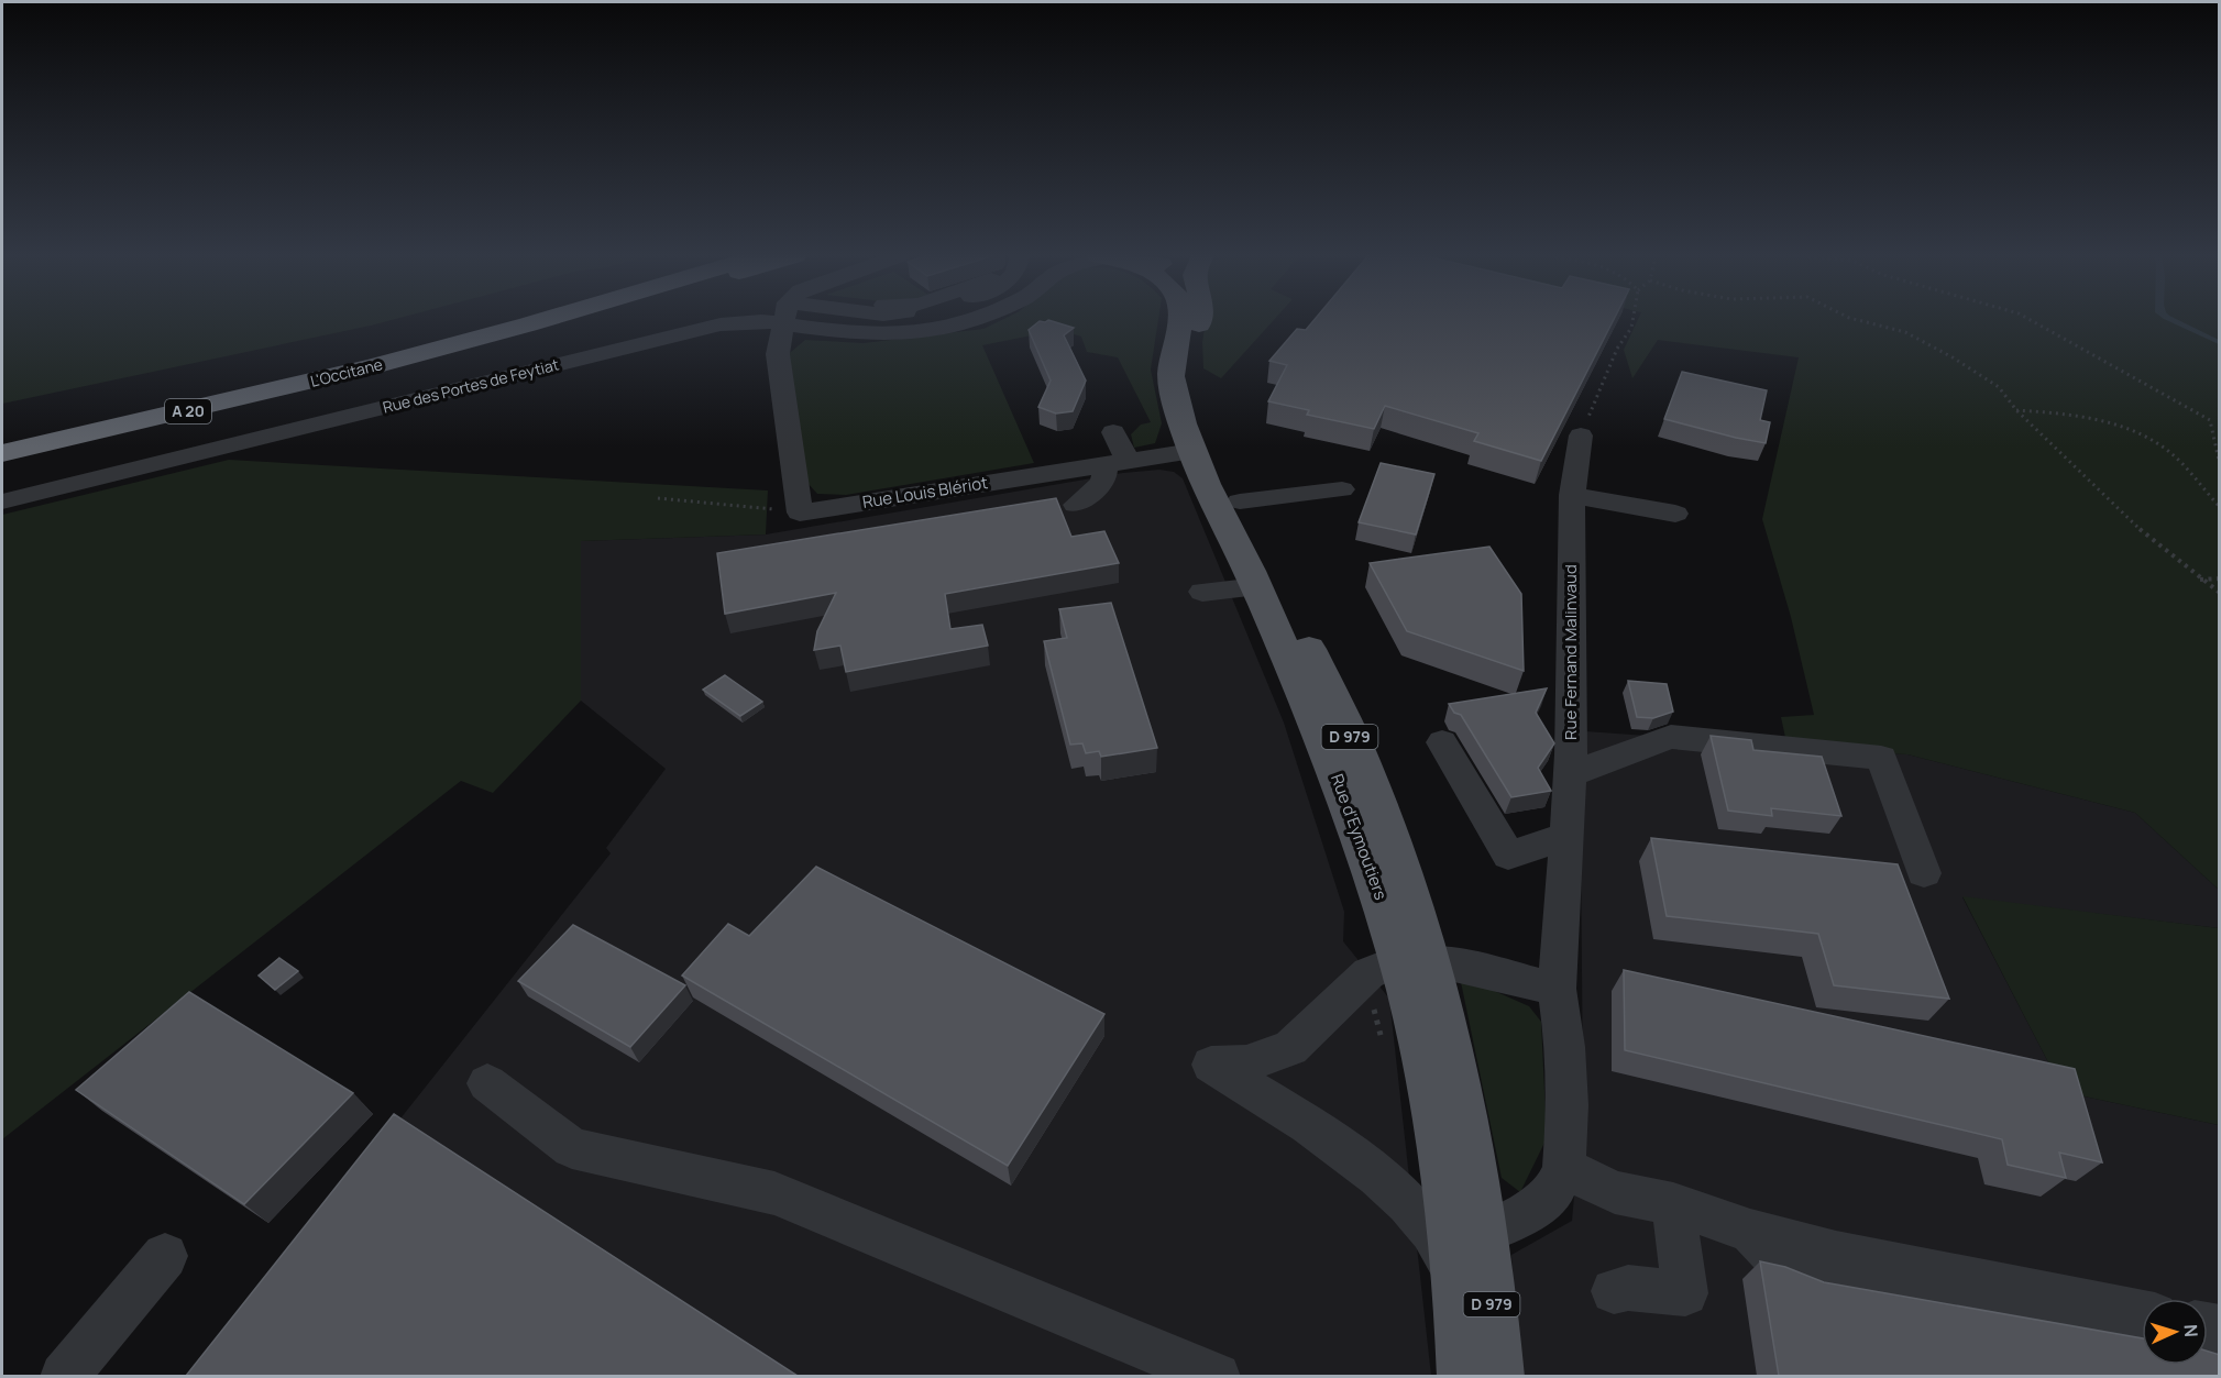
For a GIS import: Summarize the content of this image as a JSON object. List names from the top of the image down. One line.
{"streets":{"highway":["L'Occitane","A 20"],"main road":["D 979","Rue d'Eymoutiers"],"street":["Rue des Portes de Feytiat","Rue Louis Blériot","Rue Fernand Malinvaud"]},"crossings":[["Rue Louis Blériot","Rue d'Eymoutiers"],["Rue Fernand Malinvaud","D 979"],["D 979","Rue d'Eymoutiers"]],"north":"right"}
